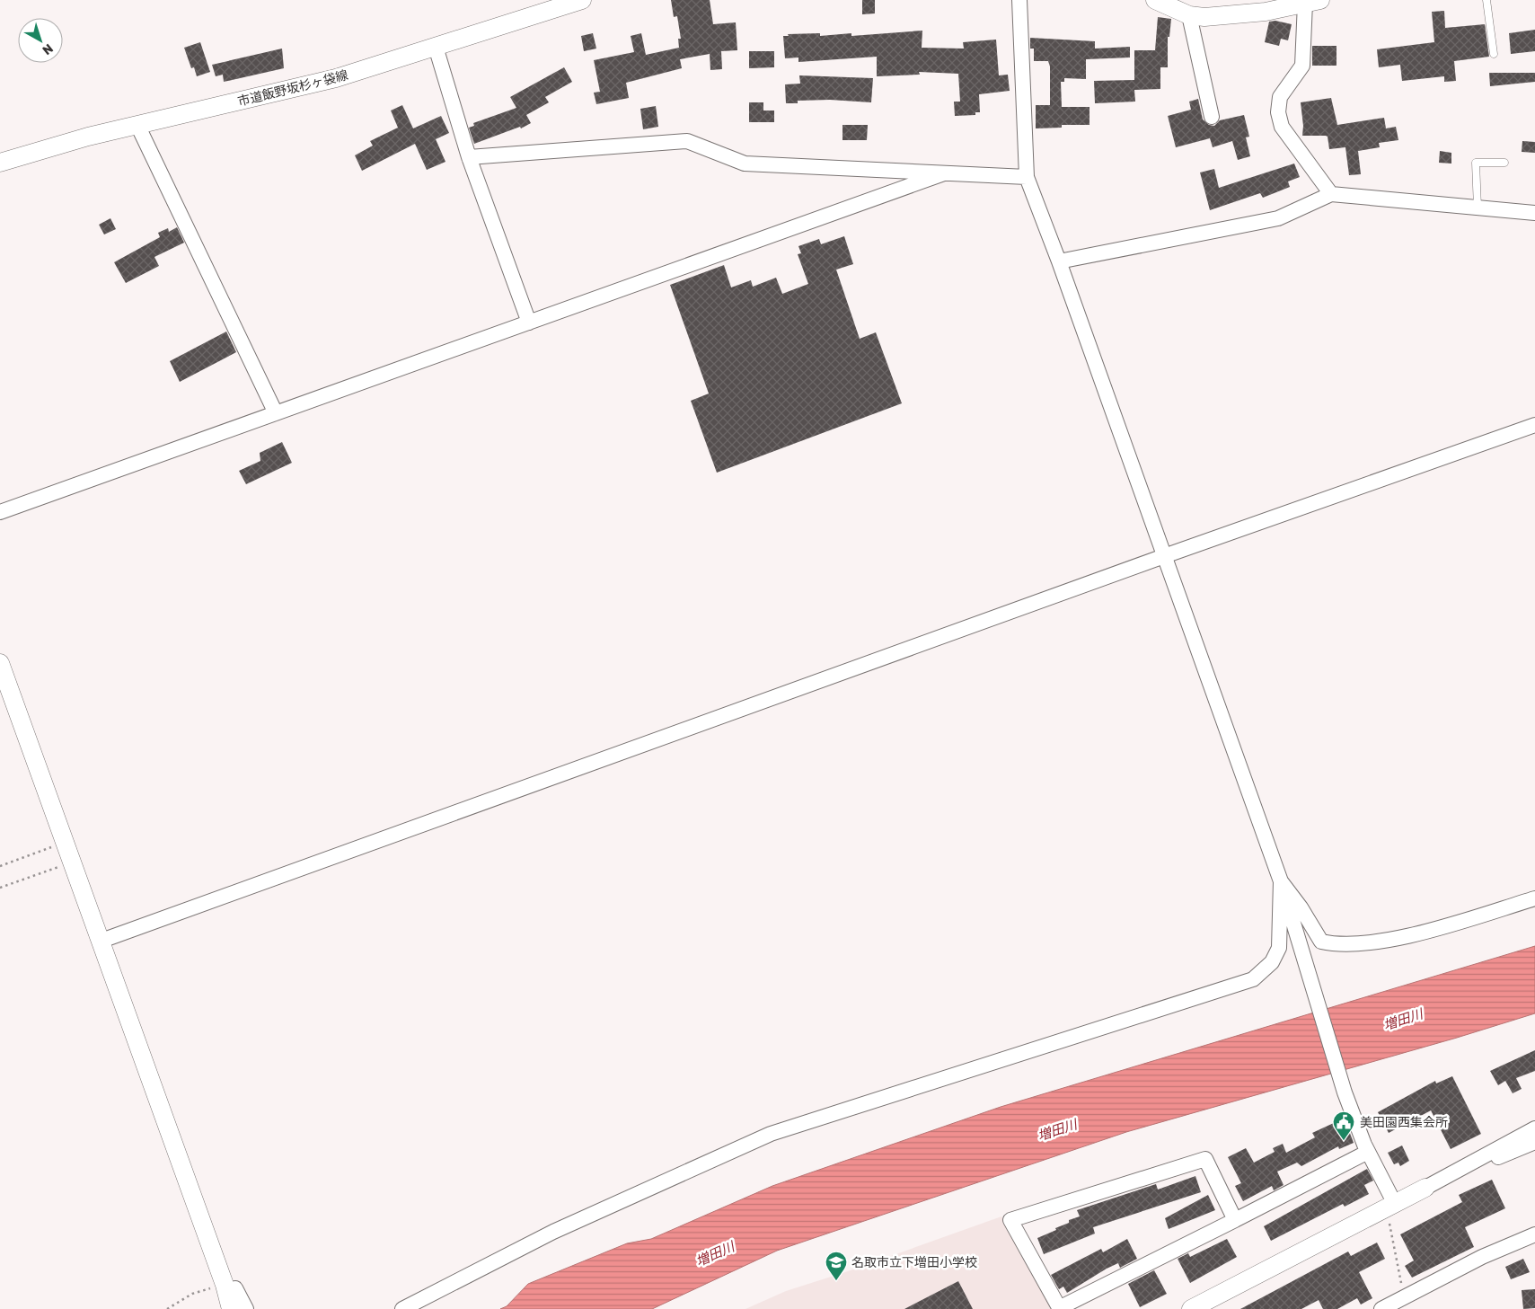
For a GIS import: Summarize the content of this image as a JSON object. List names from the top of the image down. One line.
{"streets":{"street":["市道飯野坂杉ヶ袋線"]},"water":["増田川"],"places":{"public building":["美田園西集会所"],"school or university":["名取市立下増田小学校"]},"north":"bottom right"}
